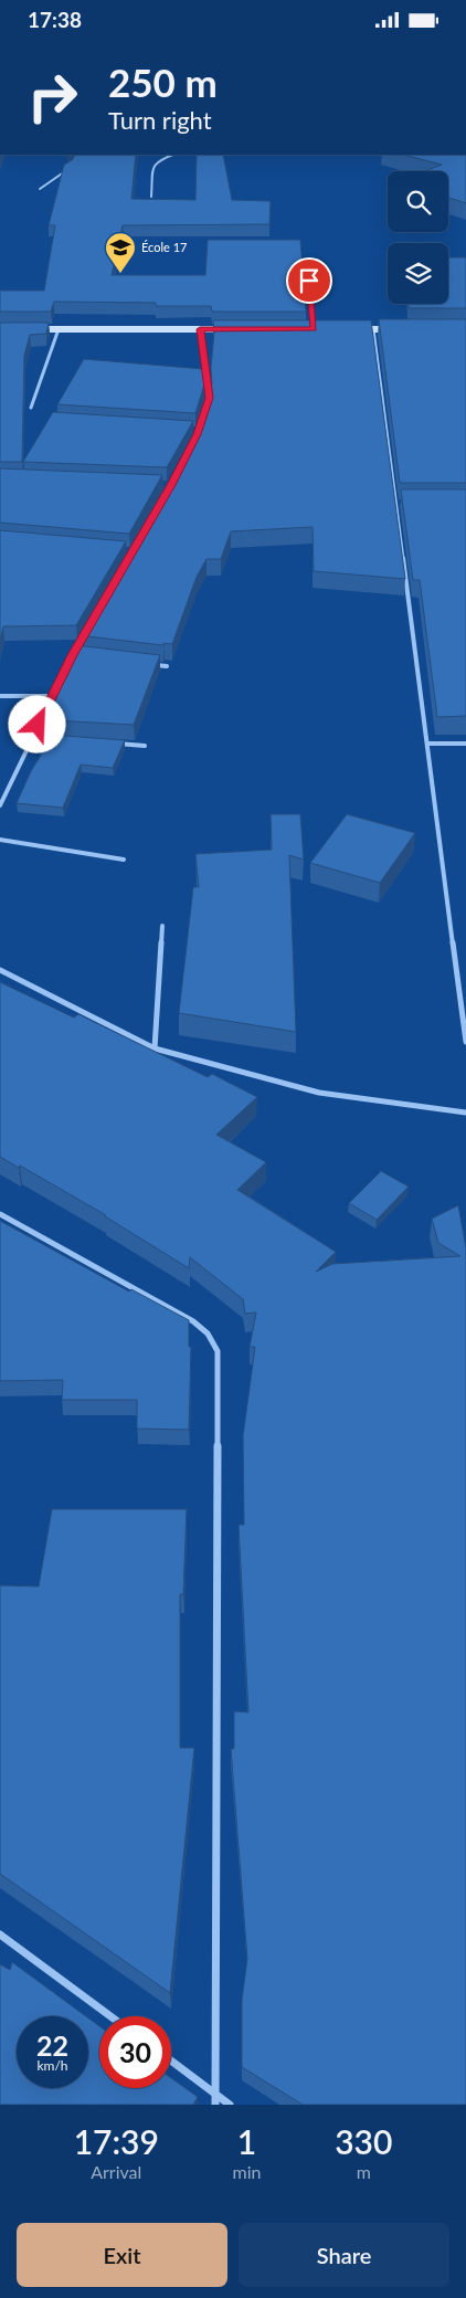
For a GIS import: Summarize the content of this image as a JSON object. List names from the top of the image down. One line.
{"places":{"school or university":["École 17"]},"page":{"status":"17:38","turn":["250 m","Turn right"],"speed":"22 km/h","limit":"30","eta":["17:39","Arrival","1","min","330","m"],"buttons":["Exit","Share"]}}
